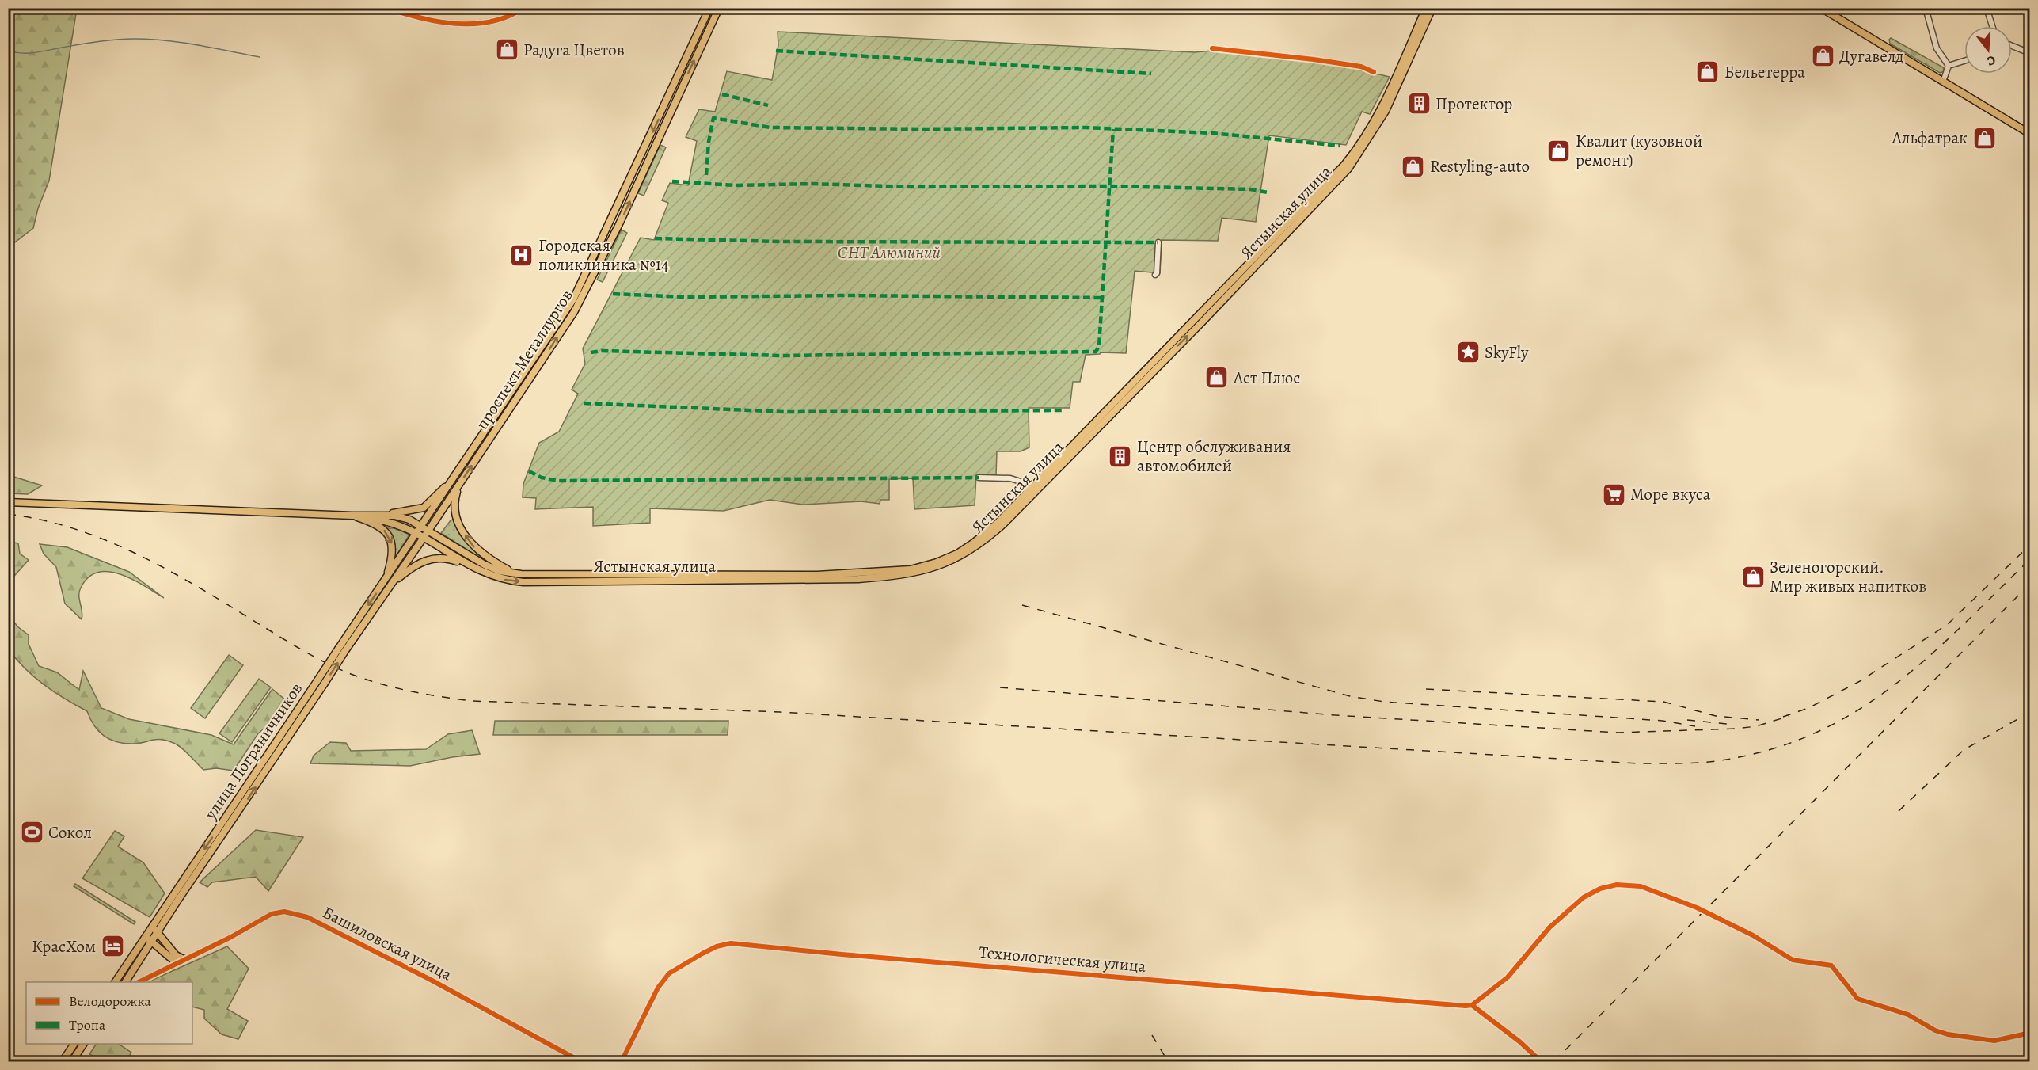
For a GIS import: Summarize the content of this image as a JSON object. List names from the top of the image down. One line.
{"streets":{"main road":["Ястынская улица","проспект Металлургов","улица Пограничников"],"street":["Башиловская улица","Технологическая улица"]},"crossings":[["Ястынская улица","проспект Металлургов"],["Ястынская улица","улица Пограничников"],["проспект Металлургов","улица Пограничников"]],"parks":["СНТ Алюминий"],"places":{"shop":["Радуга Цветов","Дугавелд","Бельетерра","Альфатрак","Квалит (кузовной ремонт)","Restyling-auto","Аст Плюс","Зеленогорский. Мир живых напитков"],"building":["Протектор","Центр обслуживания автомобилей"],"hospital":["Городская поликлиника №14"],"place":["SkyFly"],"supermarket":["Море вкуса"],"sports":["Сокол"],"hotel":["КрасХом"]},"legend":["Велодорожка","Тропа"],"north":"bottom"}
